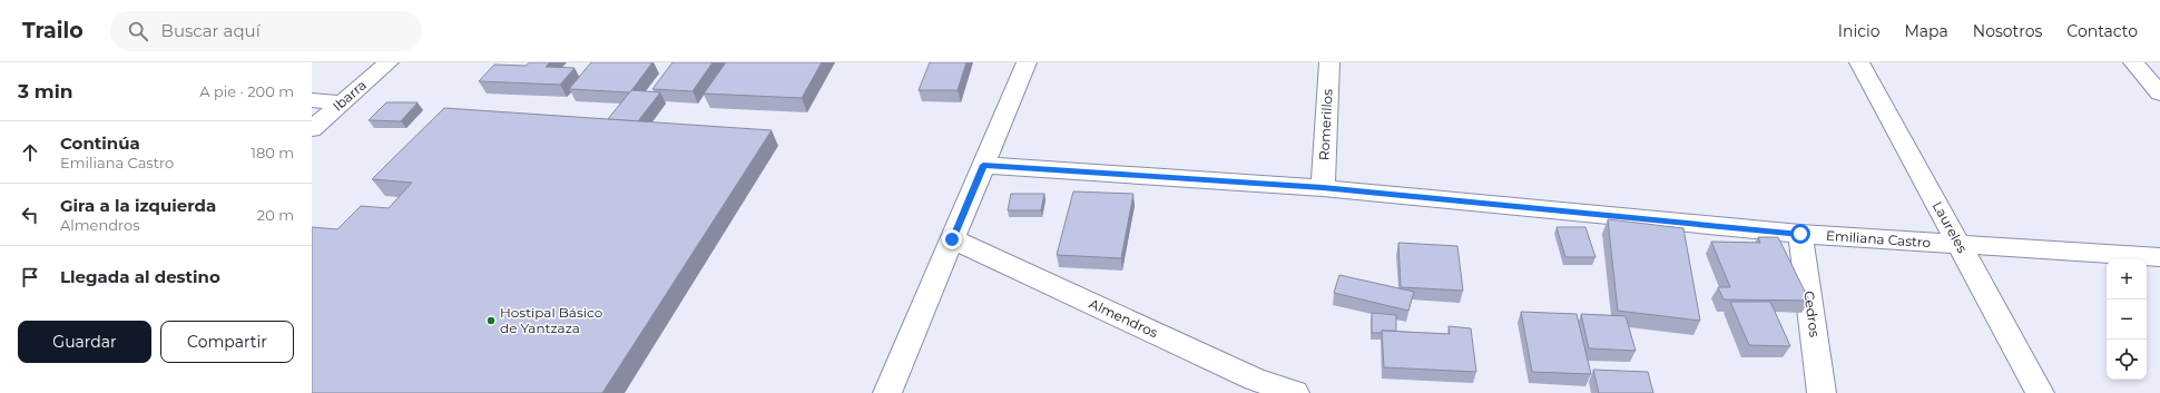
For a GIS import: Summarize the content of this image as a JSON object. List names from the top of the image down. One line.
{"streets":{"street":["Ibarra","Romerillos","Laureles","Emiliana Castro","Cedros","Almendros"]},"crossings":[["Romerillos","Emiliana Castro"],["Laureles","Emiliana Castro"],["Emiliana Castro","Cedros"]],"places":["Hostipal Básico de Yantzaza"],"page":{"header":"Trailo","search":"Buscar aquí","nav":["Inicio","Mapa","Nosotros","Contacto"],"heading":["3 min","A pie · 200 m"],"list":[["Continúa","Emiliana Castro","180 m"],["Gira a la izquierda","Almendros","20 m"],"Llegada al destino"],"map_buttons":["+","−"],"buttons":["Guardar","Compartir"]}}
